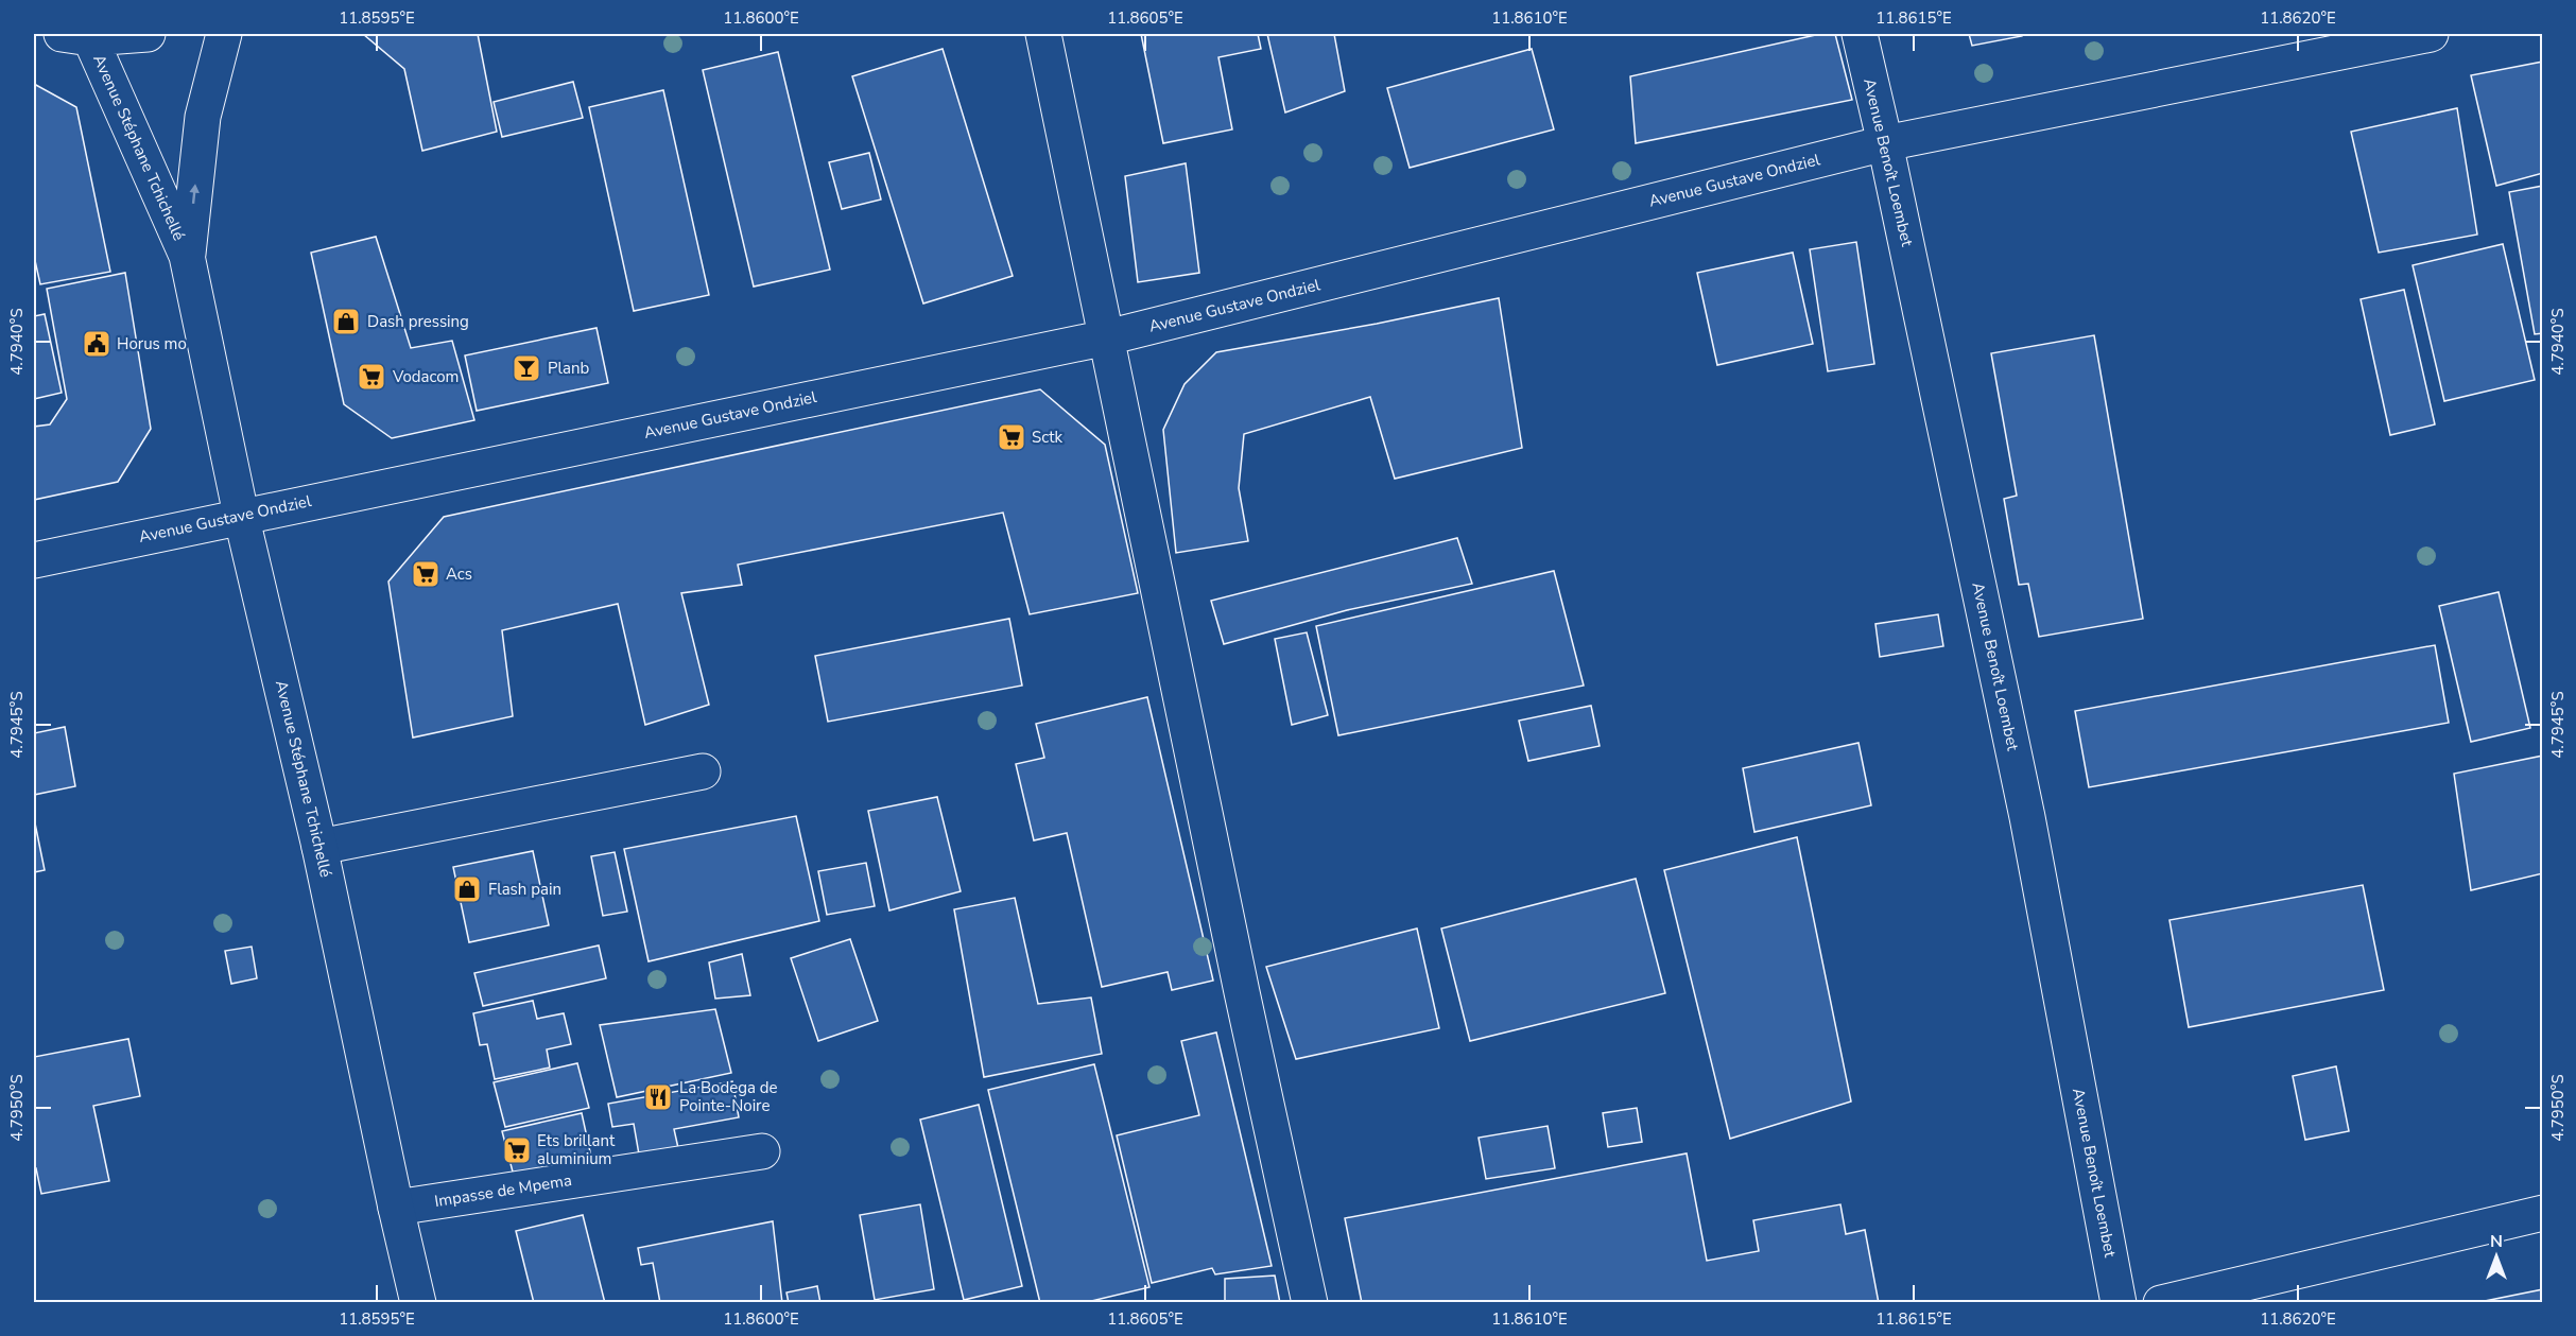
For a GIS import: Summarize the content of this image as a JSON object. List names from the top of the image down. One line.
{"streets":{"main road":["Avenue Stéphane Tchichellé","Avenue Benoît Loembet","Avenue Gustave Ondziel","Impasse de Mpema"]},"crossings":[["Avenue Stéphane Tchichellé","Avenue Gustave Ondziel"],["Avenue Stéphane Tchichellé","Impasse de Mpema"],["Avenue Benoît Loembet","Avenue Gustave Ondziel"]],"places":{"shop":["Dash pressing","Flash pain"],"public building":["Horus mo"],"bar":["Planb"],"supermarket":["Vodacom","Sctk","Acs","Ets brillant aluminium"],"restaurant":["La Bodega de Pointe-Noire"]},"north":"top","coordinates":["11.8595°E","11.8600°E","11.8605°E","11.8610°E","11.8615°E","11.8620°E","4.7940°S","4.7945°S","4.7950°S"]}
